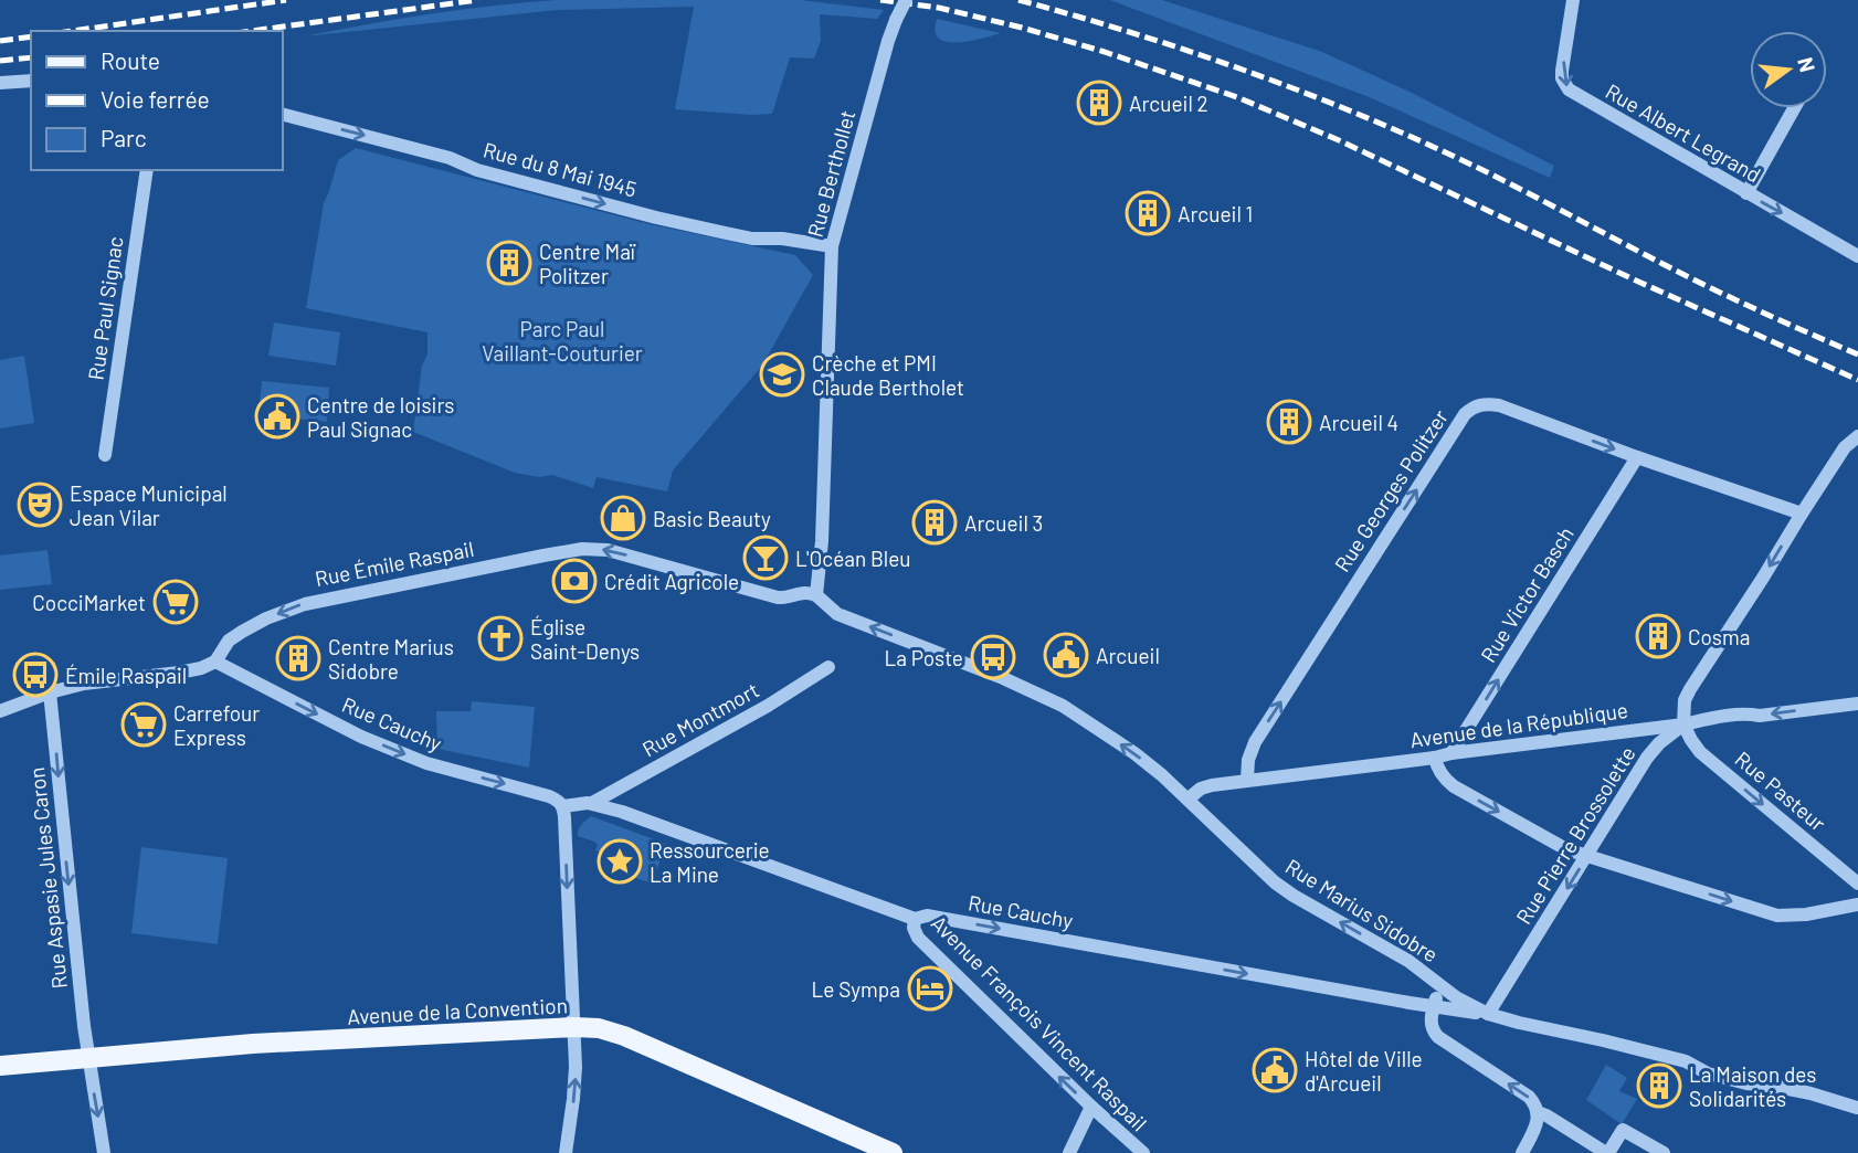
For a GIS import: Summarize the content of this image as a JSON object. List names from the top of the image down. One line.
{"streets":{"main road":["Avenue de la Convention"],"street":["Rue Albert Legrand","Rue du 8 Mai 1945","Rue Berthollet","Rue Paul Signac","Rue Georges Politzer","Rue Émile Raspail","Rue Victor Basch","Rue Montmort","Rue Cauchy","Avenue de la République","Rue Pasteur","Rue Pierre Brossolette","Rue Aspasie Jules Caron","Rue Marius Sidobre","Avenue François Vincent Raspail"]},"crossings":[["Rue du 8 Mai 1945","Rue Berthollet"],["Rue Berthollet","Rue Émile Raspail"],["Rue Berthollet","Rue Marius Sidobre"],["Rue Georges Politzer","Rue Victor Basch"],["Rue Georges Politzer","Avenue de la République"],["Rue Émile Raspail","Rue Cauchy"],["Rue Émile Raspail","Rue Marius Sidobre"],["Rue Victor Basch","Avenue de la République"],["Rue Montmort","Rue Cauchy"],["Rue Cauchy","Rue Pierre Brossolette"],["Rue Cauchy","Rue Marius Sidobre"],["Rue Cauchy","Avenue François Vincent Raspail"],["Avenue de la République","Rue Pasteur"],["Avenue de la République","Rue Pierre Brossolette"],["Avenue de la République","Rue Marius Sidobre"],["Rue Pasteur","Rue Pierre Brossolette"],["Rue Pierre Brossolette","Rue Marius Sidobre"],["Rue Aspasie Jules Caron","Avenue de la Convention"]],"one_way":["Rue Albert Legrand","Rue du 8 Mai 1945","Rue Georges Politzer","Rue Émile Raspail","Rue Victor Basch","Rue Cauchy","Rue Pasteur","Rue Pierre Brossolette","Rue Aspasie Jules Caron","Rue Marius Sidobre","Avenue François Vincent Raspail"],"parks":["Parc Paul Vaillant-Couturier"],"places":{"building":["Arcueil 2","Arcueil 1","Centre Maï Politzer","Arcueil 4","Arcueil 3","Cosma","Centre Marius Sidobre","La Maison des Solidarités"],"school or university":["Crèche et PMI Claude Bertholet"],"public building":["Centre de loisirs Paul Signac","Arcueil","Hôtel de Ville d'Arcueil"],"theatre":["Espace Municipal Jean Vilar"],"shop":["Basic Beauty"],"bar":["L'Océan Bleu"],"bank":["Crédit Agricole"],"supermarket":["CocciMarket","Carrefour Express"],"church":["Église Saint-Denys"],"bus stop":["La Poste","Émile Raspail"],"place":["Ressourcerie La Mine"],"hotel":["Le Sympa"]},"legend":["Route","Voie ferrée","Parc"],"north":"right"}
